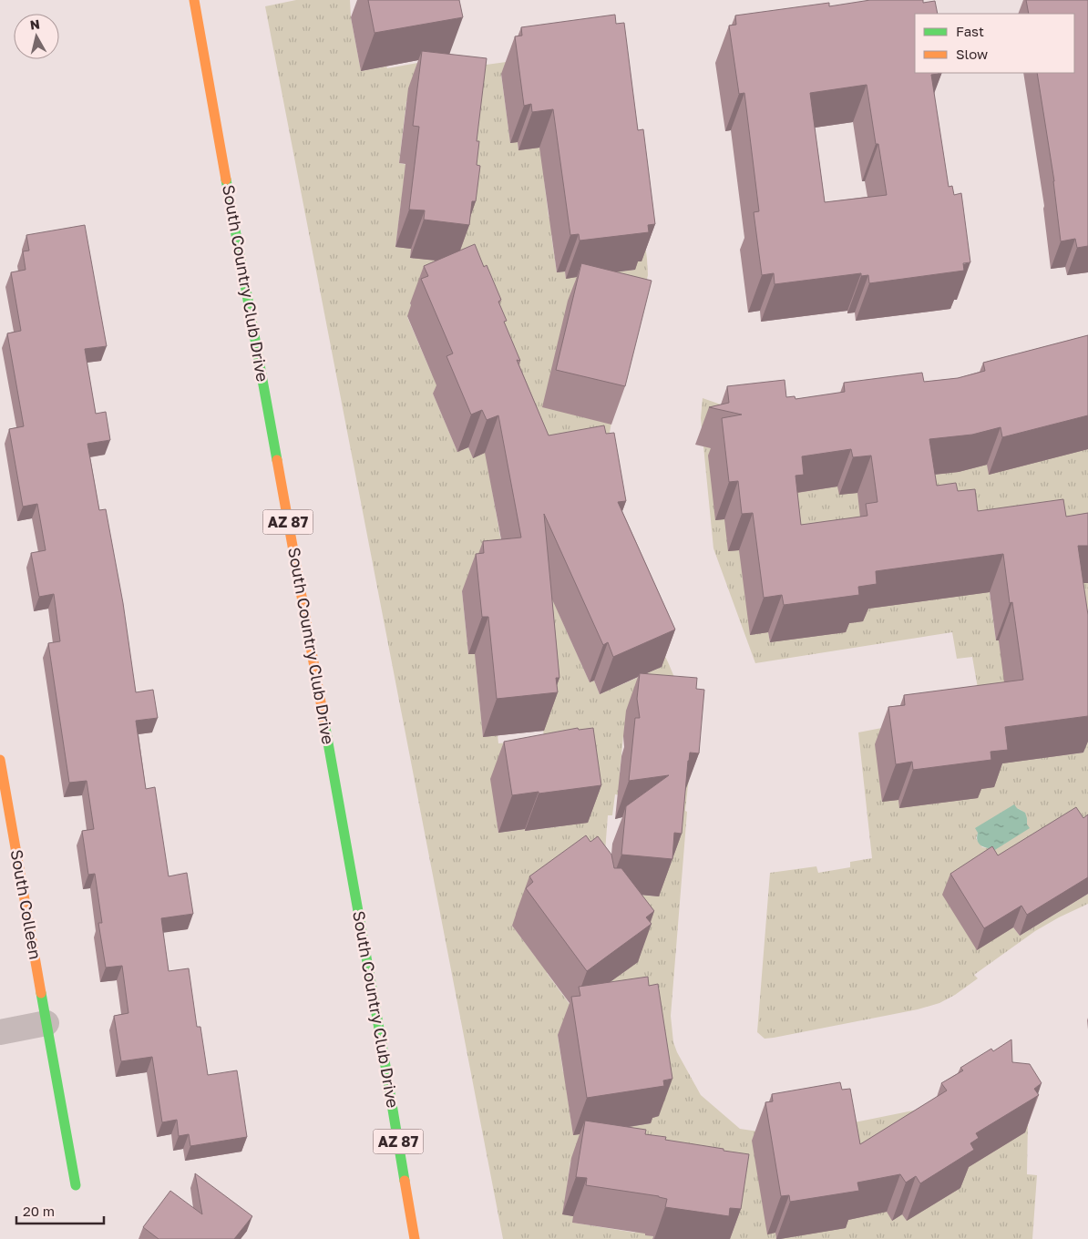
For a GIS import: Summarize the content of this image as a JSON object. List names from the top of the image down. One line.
{"streets":{"main road":["South Country Club Drive","AZ 87","South Colleen"]},"legend":["Fast","Slow"],"scale_bar":"20 m","north":"top"}
